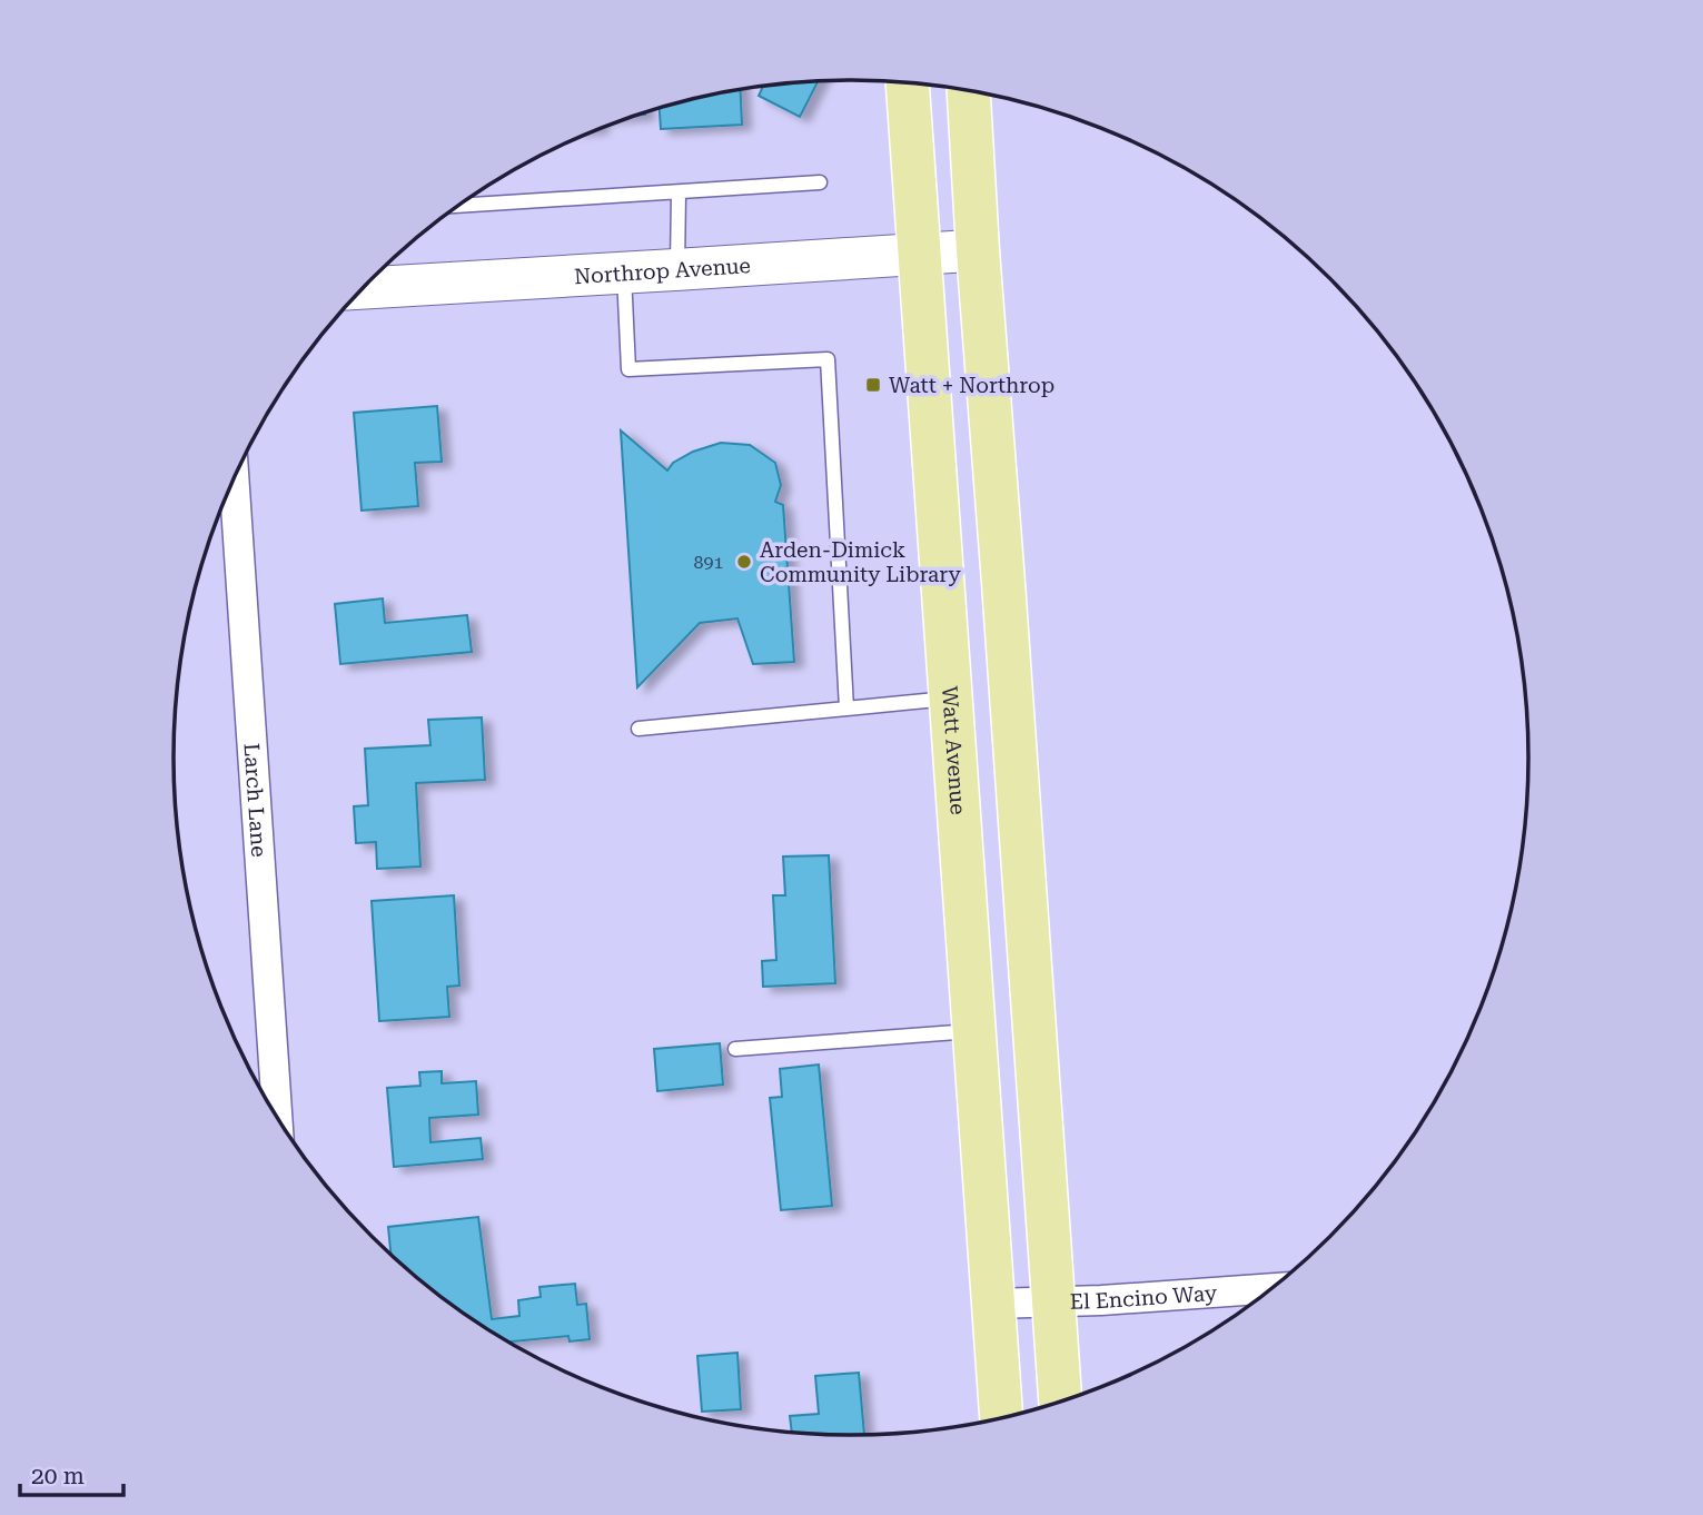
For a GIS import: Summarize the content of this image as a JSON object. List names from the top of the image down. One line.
{"streets":{"main road":["Watt Avenue"],"street":["Northrop Avenue","Larch Lane","El Encino Way"]},"crossings":[["Northrop Avenue","Watt Avenue"],["Watt Avenue","El Encino Way"]],"places":{"transit":["Watt + Northrop"],"other":["Arden-Dimick Community Library"]},"house_numbers":["891"],"scale_bar":"20 m"}
